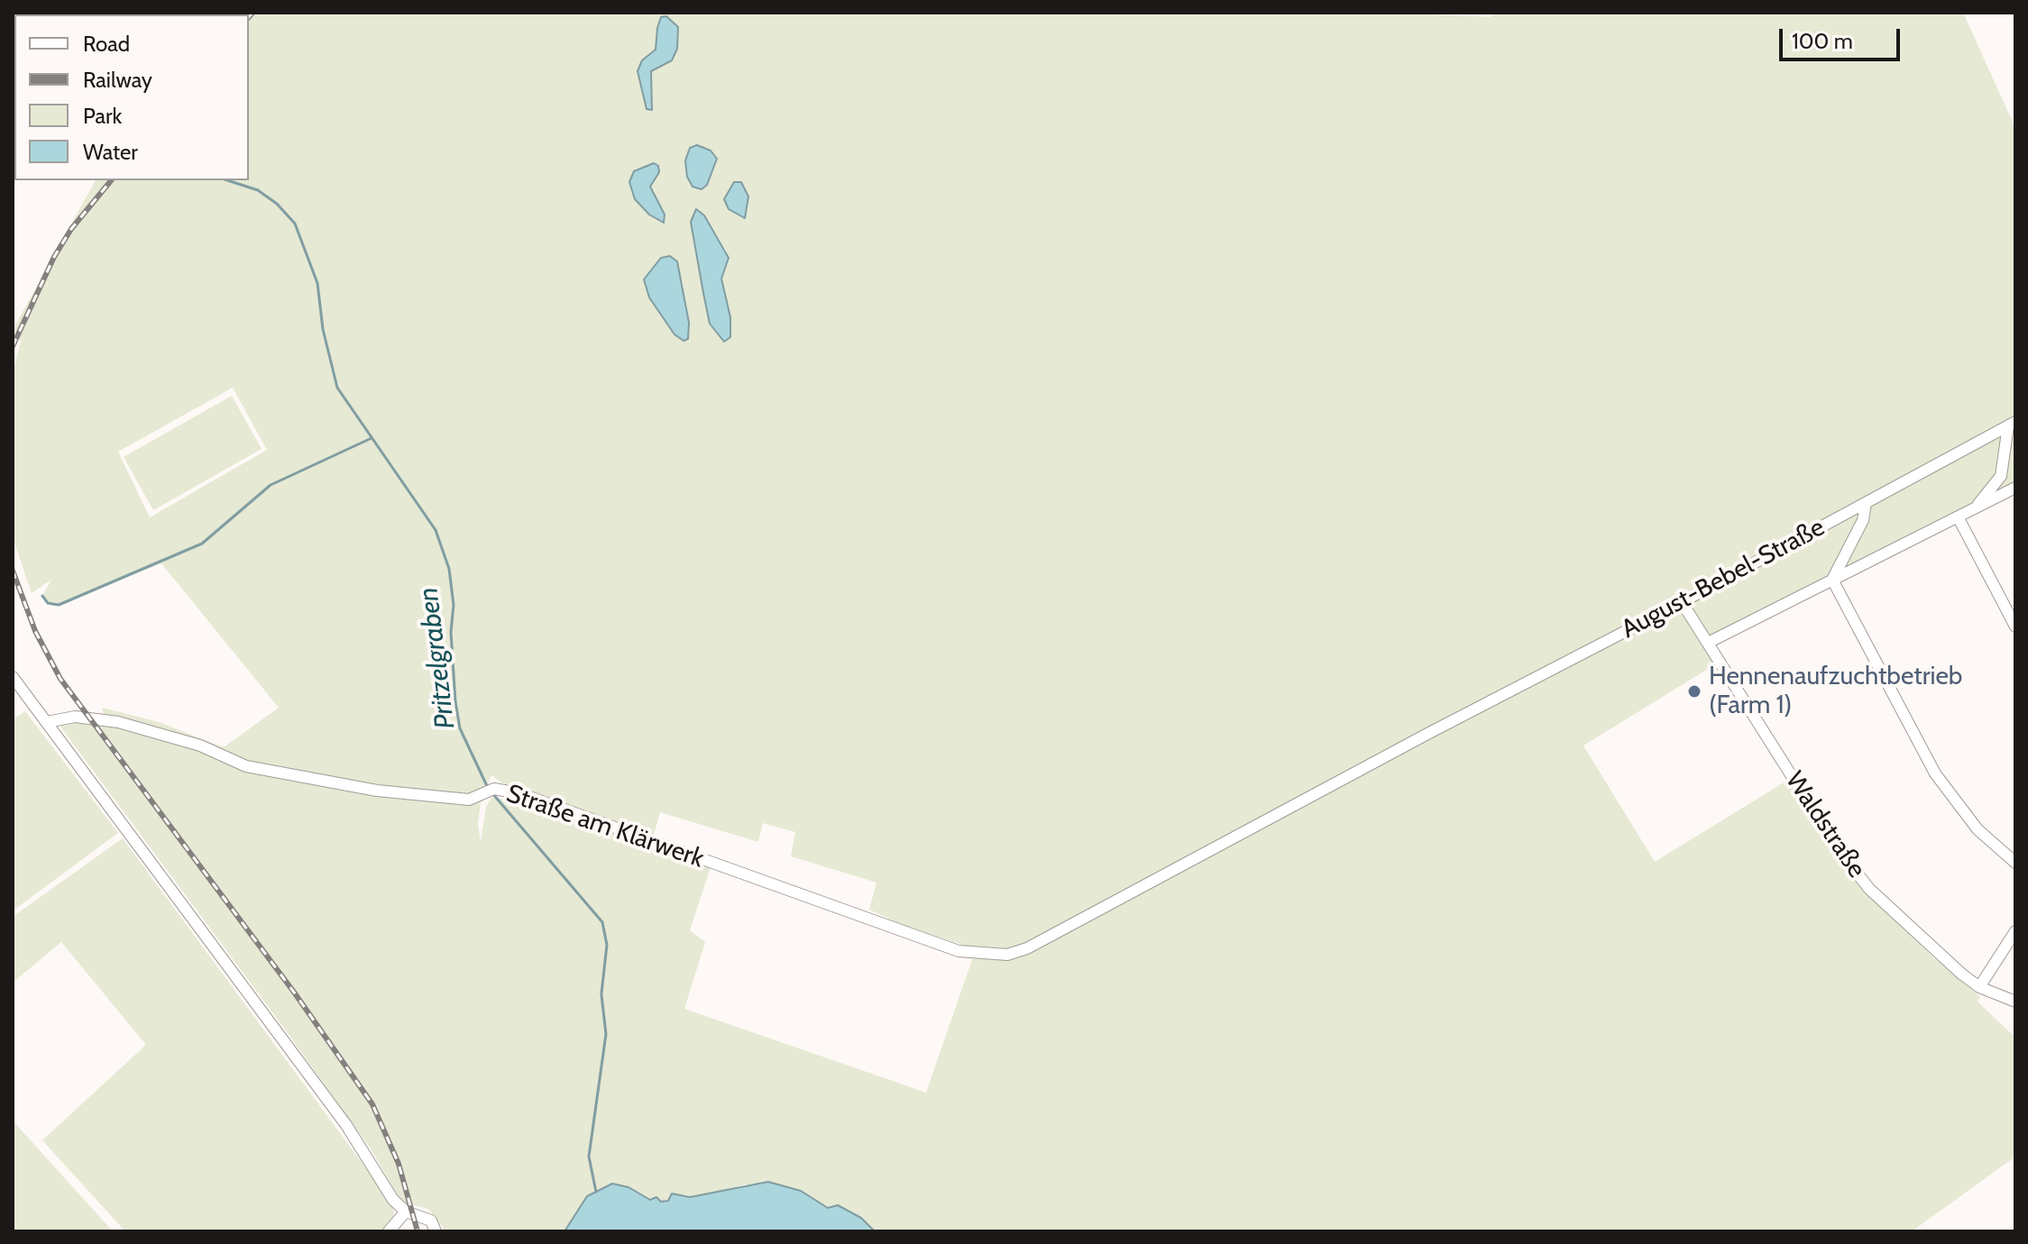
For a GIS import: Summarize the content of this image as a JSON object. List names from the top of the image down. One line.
{"streets":{"street":["August-Bebel-Straße","Waldstraße","Straße am Klärwerk"]},"crossings":[["August-Bebel-Straße","Waldstraße"],["August-Bebel-Straße","Straße am Klärwerk"]],"water":["Pritzelgraben"],"places":["Hennenaufzuchtbetrieb (Farm 1)"],"legend":["Road","Railway","Park","Water"],"scale_bar":"100 m"}
